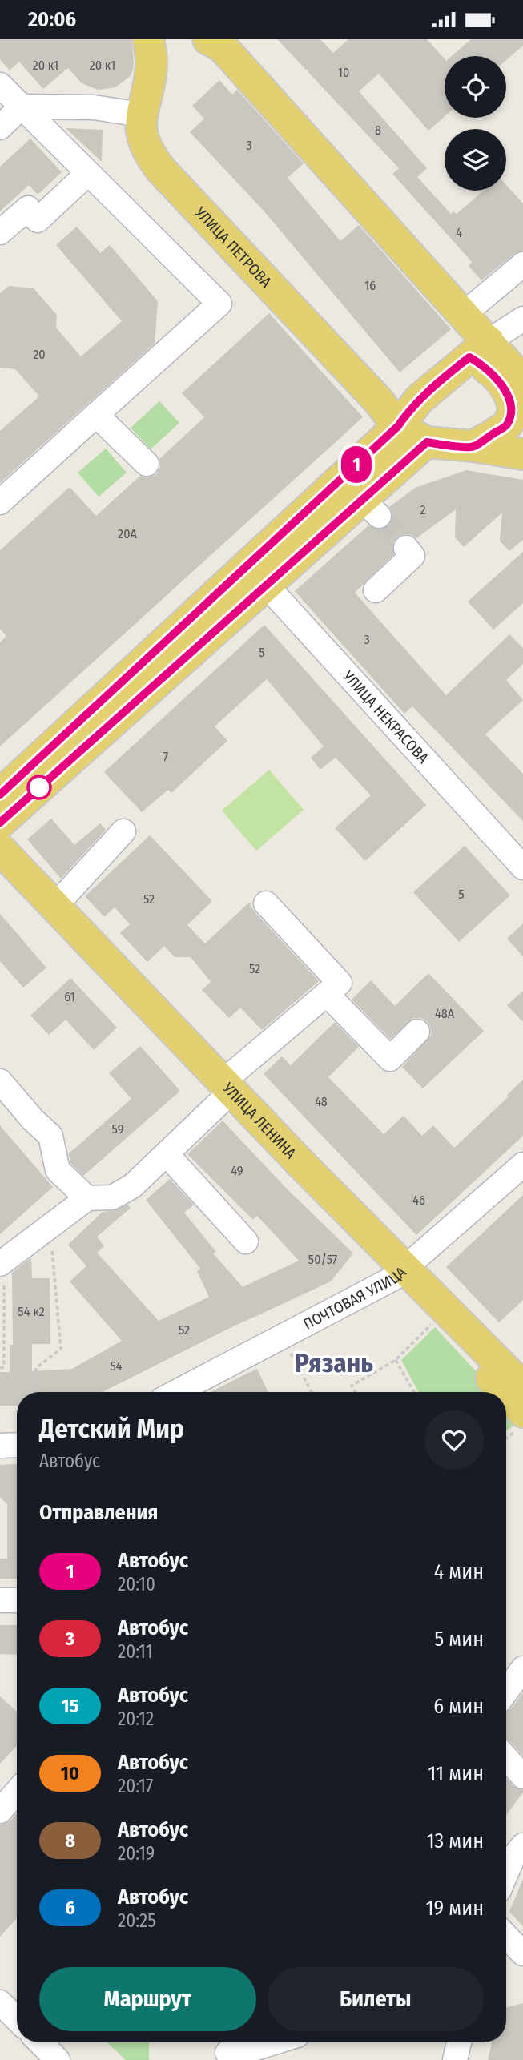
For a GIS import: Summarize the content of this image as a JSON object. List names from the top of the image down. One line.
{"streets":{"main road":["УЛИЦА ПЕТРОВА","УЛИЦА ЛЕНИНА"],"street":["УЛИЦА НЕКРАСОВА","ПОЧТОВАЯ УЛИЦА"]},"crossings":[["УЛИЦА ЛЕНИНА","ПОЧТОВАЯ УЛИЦА"]],"districts":["Рязань"],"lines":["bus line 1"],"house_numbers":["20 к1","20 к1","10","8","3","4","16","20","2","20А","3","5","7","5","52","52","61","48А","48","59","49","46","50/57","54 к2","52","54"],"page":{"status":"20:06","on_map":"1","heading":[["Детский Мир","Автобус"],"Отправления"],"list":[{"mark":"1","name":"Автобус","note":"20:10","value":"4 мин"},{"mark":"3","name":"Автобус","note":"20:11","value":"5 мин"},{"mark":"15","name":"Автобус","note":"20:12","value":"6 мин"},{"mark":"10","name":"Автобус","note":"20:17","value":"11 мин"},{"mark":"8","name":"Автобус","note":"20:19","value":"13 мин"},{"mark":"6","name":"Автобус","note":"20:25","value":"19 мин"}],"buttons":["Маршрут","Билеты"]}}
